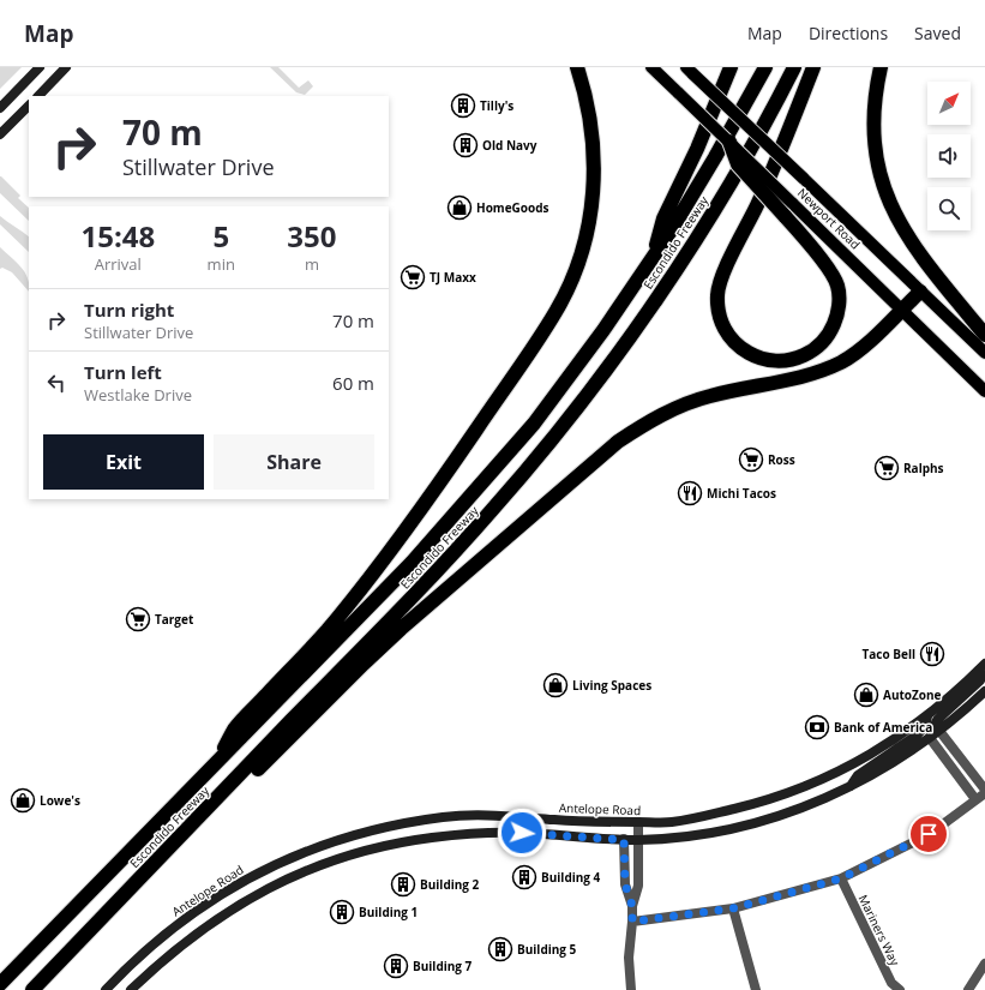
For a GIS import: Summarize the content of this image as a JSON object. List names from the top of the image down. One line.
{"streets":{"highway":["Escondido Freeway"],"main road":["Newport Road","Antelope Road"],"street":["Mariners Way"]},"places":{"building":["Tilly's","Old Navy","Building 4","Building 2","Building 1","Building 5","Building 7"],"shop":["HomeGoods","Living Spaces","AutoZone","Lowe's"],"supermarket":["TJ Maxx","Ross","Ralphs","Target"],"restaurant":["Michi Tacos","Taco Bell"],"bank":["Bank of America"]},"north":"top right","page":{"header":"Map","nav":["Map","Directions","Saved"],"turn":["70 m","Stillwater Drive"],"eta":["15:48","Arrival","5","min","350","m"],"list":[{"name":"Turn right","note":"Stillwater Drive","value":"70 m"},{"name":"Turn left","note":"Westlake Drive","value":"60 m"}],"buttons":["Exit","Share"]}}
